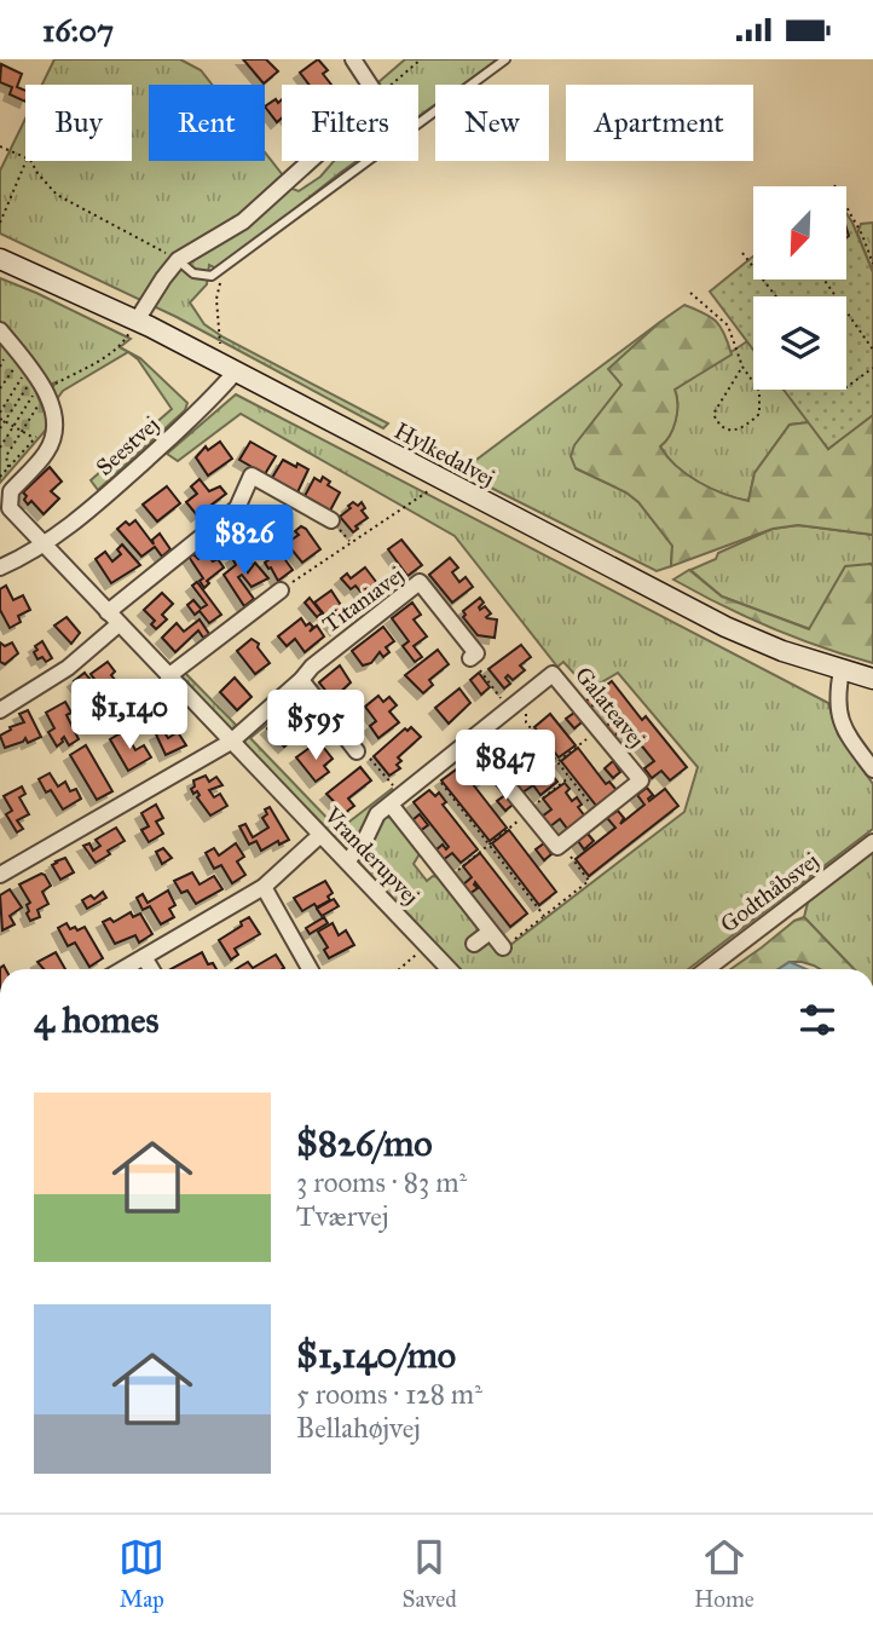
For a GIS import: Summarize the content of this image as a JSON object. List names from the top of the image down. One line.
{"streets":{"street":["Seestvej","Hylkedalvej","Titaniavej","Galateavej","Vranderupvej","Godthåbsvej"]},"crossings":[["Seestvej","Hylkedalvej"],["Seestvej","Vranderupvej"],["Titaniavej","Vranderupvej"],["Galateavej","Vranderupvej"]],"north":"bottom left","page":{"status":"16:07","chip":["Buy","Rent","Filters","New","Apartment"],"price":["$826","$1,140","$595","$847"],"heading":"4 homes","list":[{"name":"$826/mo","note":"3 rooms · 83 m² · Tværvej"},{"name":"$1,140/mo","note":"5 rooms · 128 m² · Bellahøjvej"}],"tabs":["Map","Saved","Home"]}}
